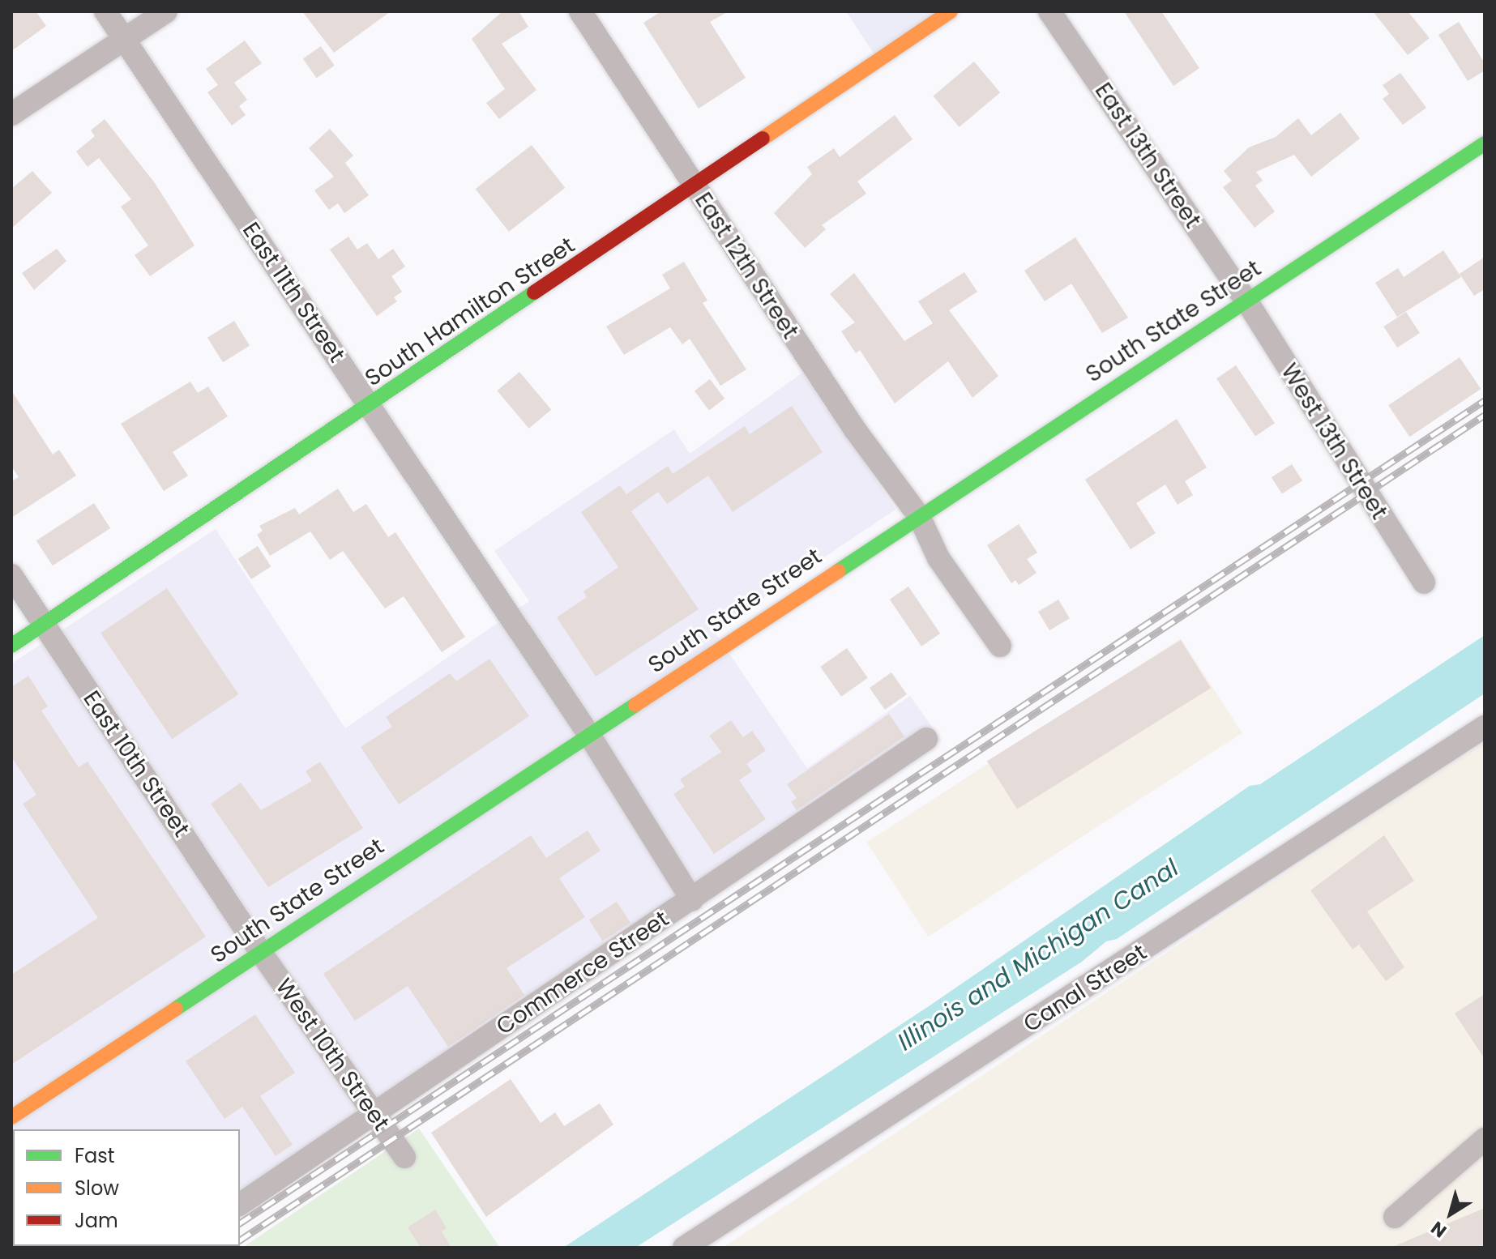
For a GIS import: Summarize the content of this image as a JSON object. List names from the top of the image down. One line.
{"streets":{"main road":["South Hamilton Street","South State Street"],"street":["East 13th Street","East 12th Street","East 11th Street","West 13th Street","East 10th Street","Commerce Street","Canal Street","West 10th Street"]},"crossings":[["East 13th Street","South State Street"],["East 13th Street","West 13th Street"],["East 12th Street","South Hamilton Street"],["East 12th Street","South State Street"],["East 11th Street","South Hamilton Street"],["East 11th Street","South State Street"],["East 11th Street","Commerce Street"],["South Hamilton Street","East 10th Street"],["South State Street","West 13th Street"],["South State Street","East 10th Street"],["South State Street","West 10th Street"],["East 10th Street","West 10th Street"],["Commerce Street","West 10th Street"]],"water":["Illinois and Michigan Canal"],"legend":["Fast","Slow","Jam"],"north":"bottom left"}
